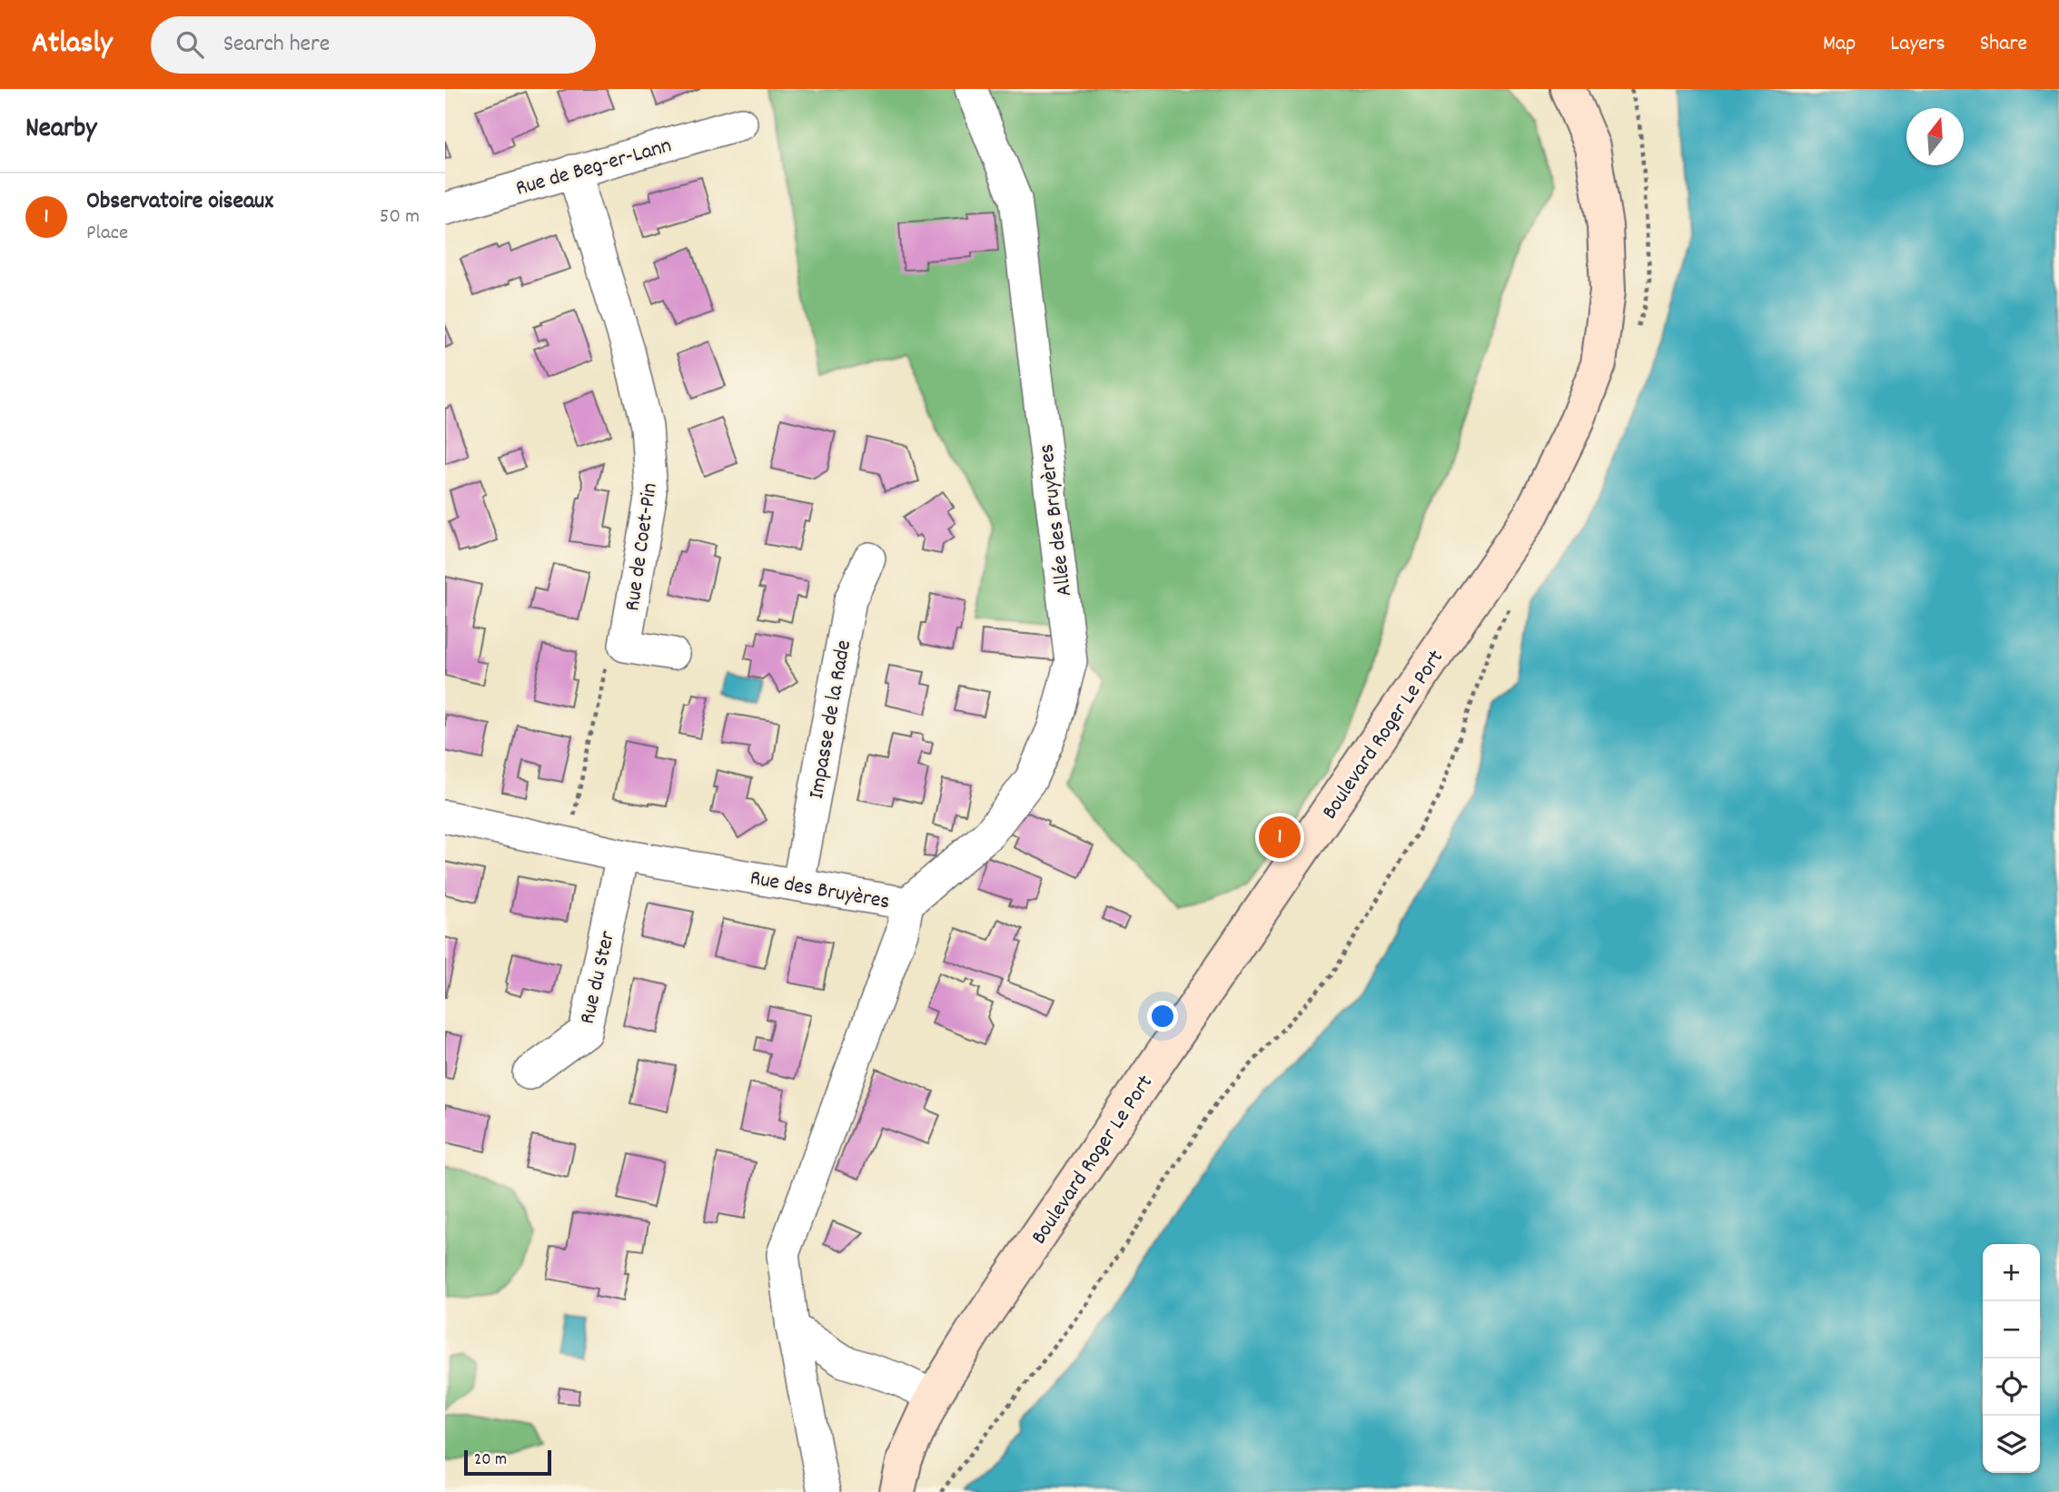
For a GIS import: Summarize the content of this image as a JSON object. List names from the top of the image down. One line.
{"streets":{"street":["Rue de Beg-er-Lann","Allée des Bruyères","Rue de Coet-Pin","Impasse de la Rade","Boulevard Roger Le Port","Rue des Bruyères","Rue du Ster"]},"crossings":[["Rue de Beg-er-Lann","Rue de Coet-Pin"],["Allée des Bruyères","Rue des Bruyères"],["Impasse de la Rade","Rue des Bruyères"],["Rue des Bruyères","Rue du Ster"]],"scale_bar":"20 m","north":"top","page":{"header":"Atlasly","search":"Search here","nav":["Map","Layers","Share"],"heading":"Nearby","list":[{"mark":"1","name":"Observatoire oiseaux","note":"Place","value":"50 m"}],"pins":"1","map_buttons":["+","−"],"scale":"20 m"}}
